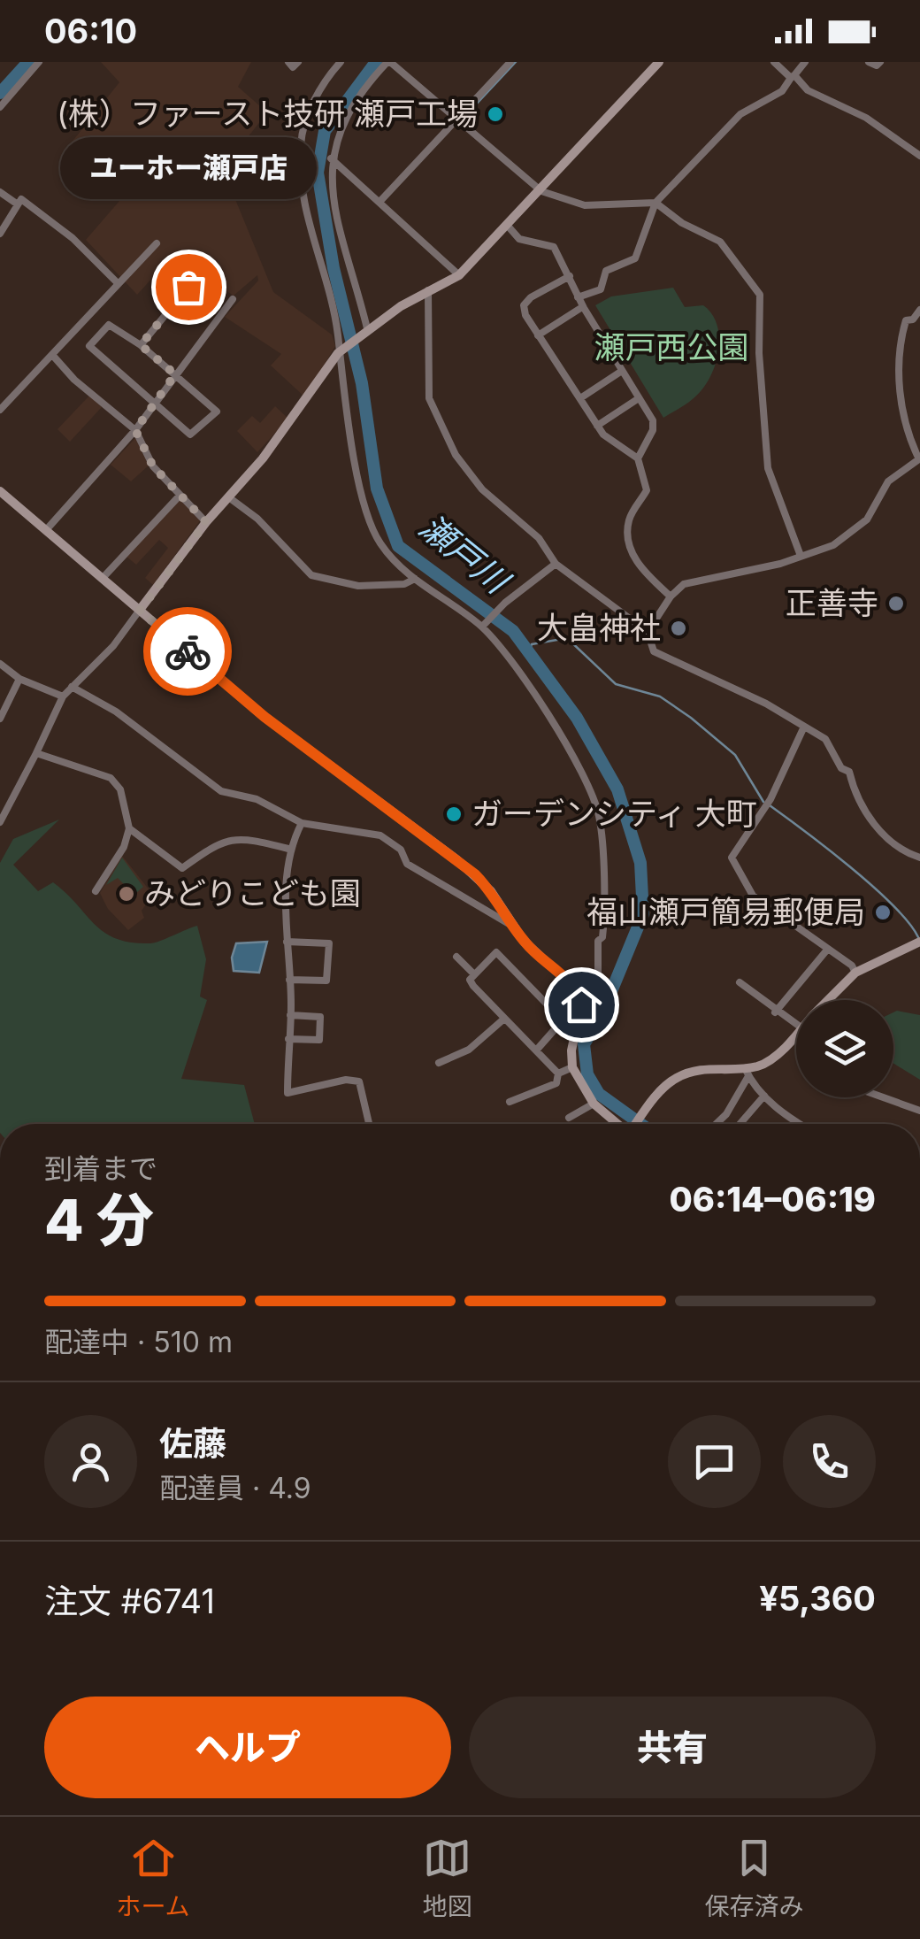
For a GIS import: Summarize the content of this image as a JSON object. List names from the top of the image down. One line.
{"water":["瀬戸川"],"parks":["瀬戸西公園"],"places":["(株）ファースト技研 瀬戸工場","ユーホー瀬戸店","正善寺","大畠神社","ガーデンシティ 大町","みどりこども園","福山瀬戸簡易郵便局"],"page":{"status":"06:10","bubble":"ユーホー瀬戸店","heading":["4 分","到着まで","06:14–06:19"],"panel":["佐藤","配達員 · 4.9","注文 #6741","¥5,360"],"bar":"配達中 · 510 m","buttons":["ヘルプ","共有"],"tabs":["ホーム","地図","保存済み"]}}
